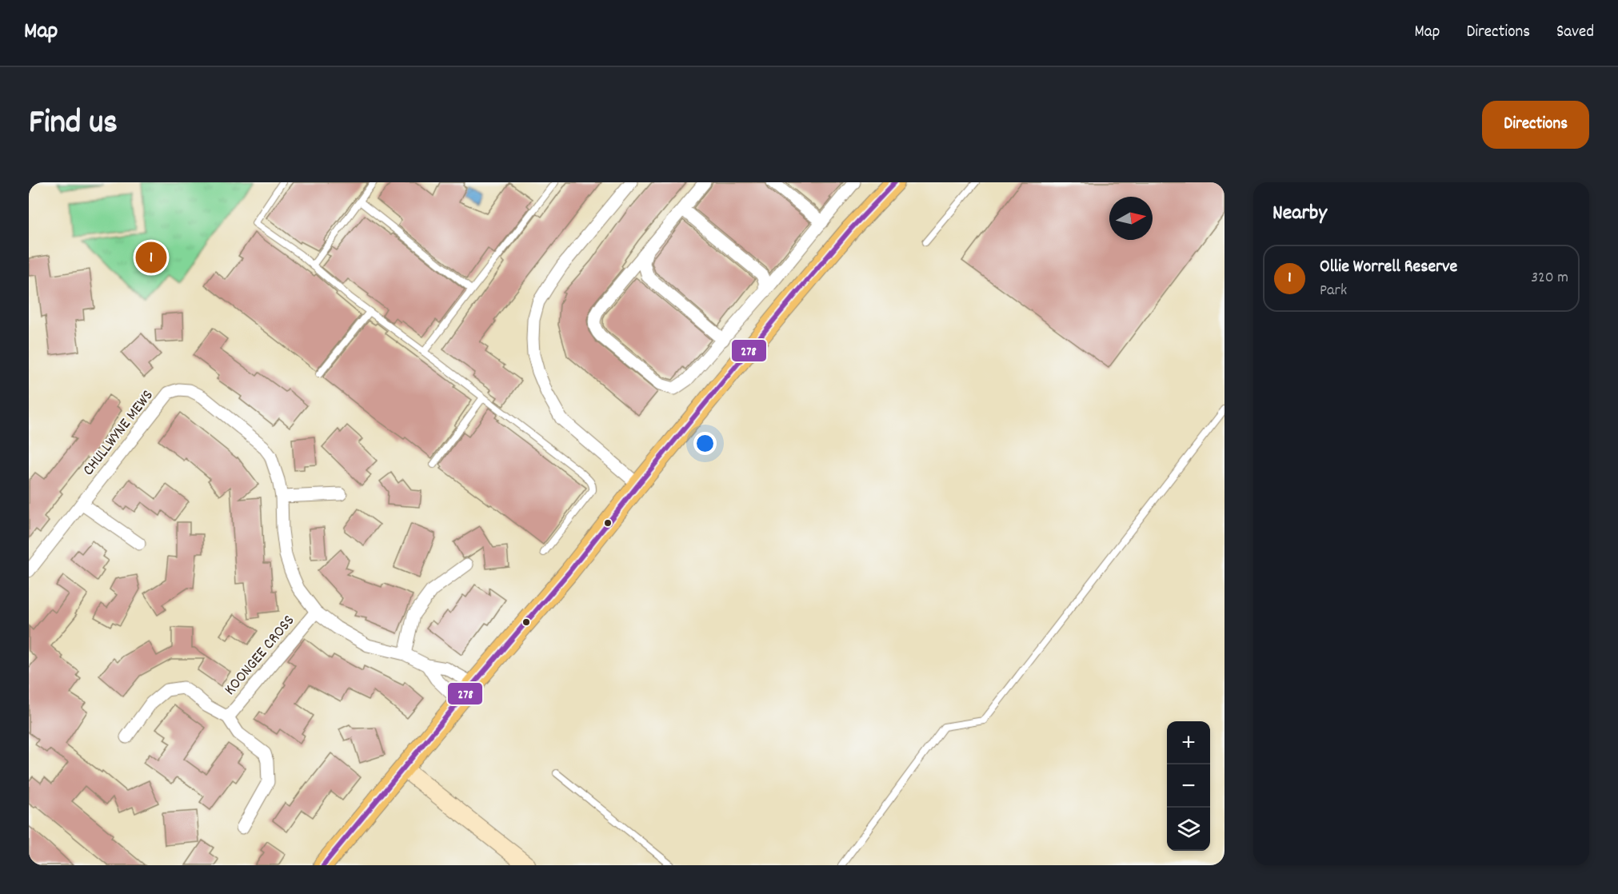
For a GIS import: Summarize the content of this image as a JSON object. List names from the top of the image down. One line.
{"streets":{"street":["CHULLWYNE MEWS","KOONGEE CROSS"]},"crossings":[["CHULLWYNE MEWS","KOONGEE CROSS"]],"lines":["transit line 278"],"north":"right","page":{"header":"Map","nav":["Map","Directions","Saved"],"title":"Find us","buttons":"Directions","heading":"Nearby","pins":"1","list":[{"mark":"1","name":"Ollie Worrell Reserve","note":"Park","value":"320 m"}],"map_buttons":["+","−"]}}
